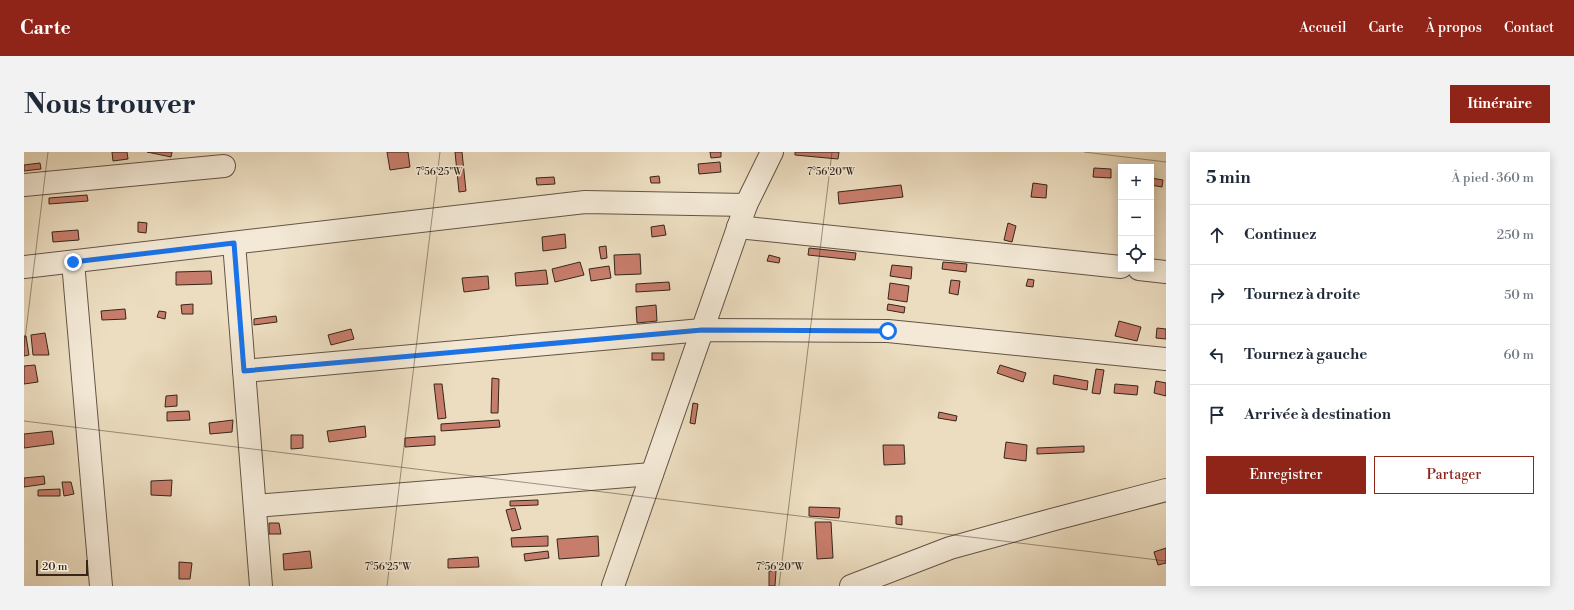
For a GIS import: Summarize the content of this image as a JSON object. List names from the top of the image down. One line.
{"scale_bar":"20 m","page":{"header":"Carte","nav":["Accueil","Carte","À propos","Contact"],"buttons":["Itinéraire",["Enregistrer","Partager"]],"title":"Nous trouver","heading":["5 min","À pied · 360 m"],"map_buttons":["+","−"],"list":[["Continuez","250 m"],["Tournez à droite","50 m"],["Tournez à gauche","60 m"],"Arrivée à destination"],"scale":"20 m"},"coordinates":["7°56'25\"W","7°56'20\"W"]}
